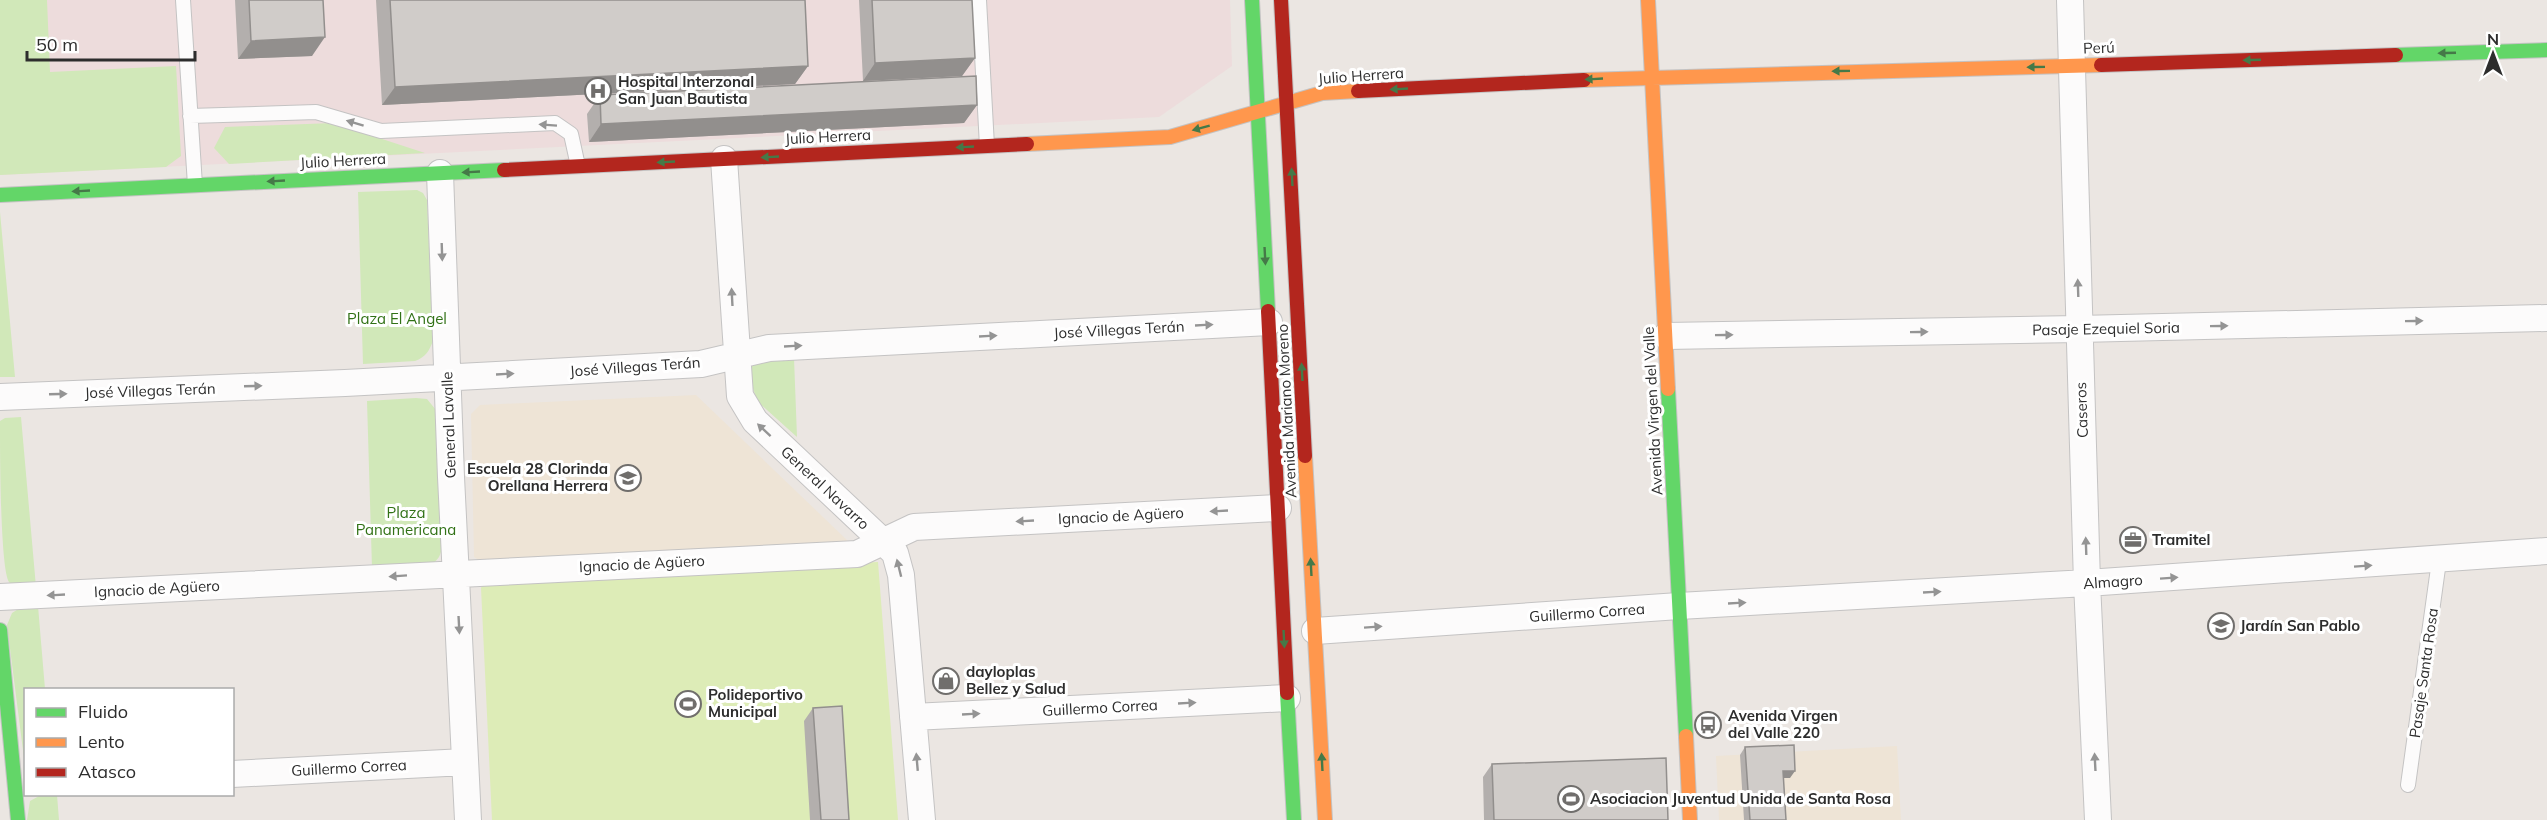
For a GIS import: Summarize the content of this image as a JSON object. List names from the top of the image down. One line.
{"streets":{"street":["Perú","Julio Herrera","Pasaje Ezequiel Soria","José Villegas Terán","Caseros","Avenida Mariano Moreno","Avenida Virgen del Valle","General Lavalle","General Navarro","Ignacio de Agüero","Almagro","Guillermo Correa"],"lane":["Pasaje Santa Rosa"]},"crossings":[["Perú","Julio Herrera"],["Perú","Caseros"],["Perú","Avenida Virgen del Valle"],["Julio Herrera","Avenida Mariano Moreno"],["Julio Herrera","Avenida Virgen del Valle"],["Julio Herrera","General Lavalle"],["Julio Herrera","General Navarro"],["Pasaje Ezequiel Soria","Caseros"],["Pasaje Ezequiel Soria","Avenida Virgen del Valle"],["José Villegas Terán","Avenida Mariano Moreno"],["José Villegas Terán","General Lavalle"],["José Villegas Terán","General Navarro"],["Caseros","Almagro"],["Avenida Mariano Moreno","Ignacio de Agüero"],["Avenida Mariano Moreno","Guillermo Correa"],["Avenida Virgen del Valle","Almagro"],["Avenida Virgen del Valle","Guillermo Correa"],["General Lavalle","Ignacio de Agüero"],["General Lavalle","Guillermo Correa"],["General Navarro","Ignacio de Agüero"],["General Navarro","Guillermo Correa"],["Almagro","Guillermo Correa"],["Almagro","Pasaje Santa Rosa"]],"one_way":["Perú","Julio Herrera","Pasaje Ezequiel Soria","José Villegas Terán","Caseros","General Lavalle","General Navarro","Ignacio de Agüero","Almagro","Guillermo Correa"],"parks":["Plaza El Angel","Plaza Panamericana"],"places":{"hospital":["Hospital Interzonal San Juan Bautista"],"school or university":["Escuela 28 Clorinda Orellana Herrera","Jardín San Pablo"],"office":["Tramitel"],"shop":["dayloplas Bellez y Salud"],"sports":["Polideportivo Municipal","Asociacion Juventud Unida de Santa Rosa"],"bus stop":["Avenida Virgen del Valle 220"]},"legend":["Fluido","Lento","Atasco"],"scale_bar":"50 m","north":"top"}
